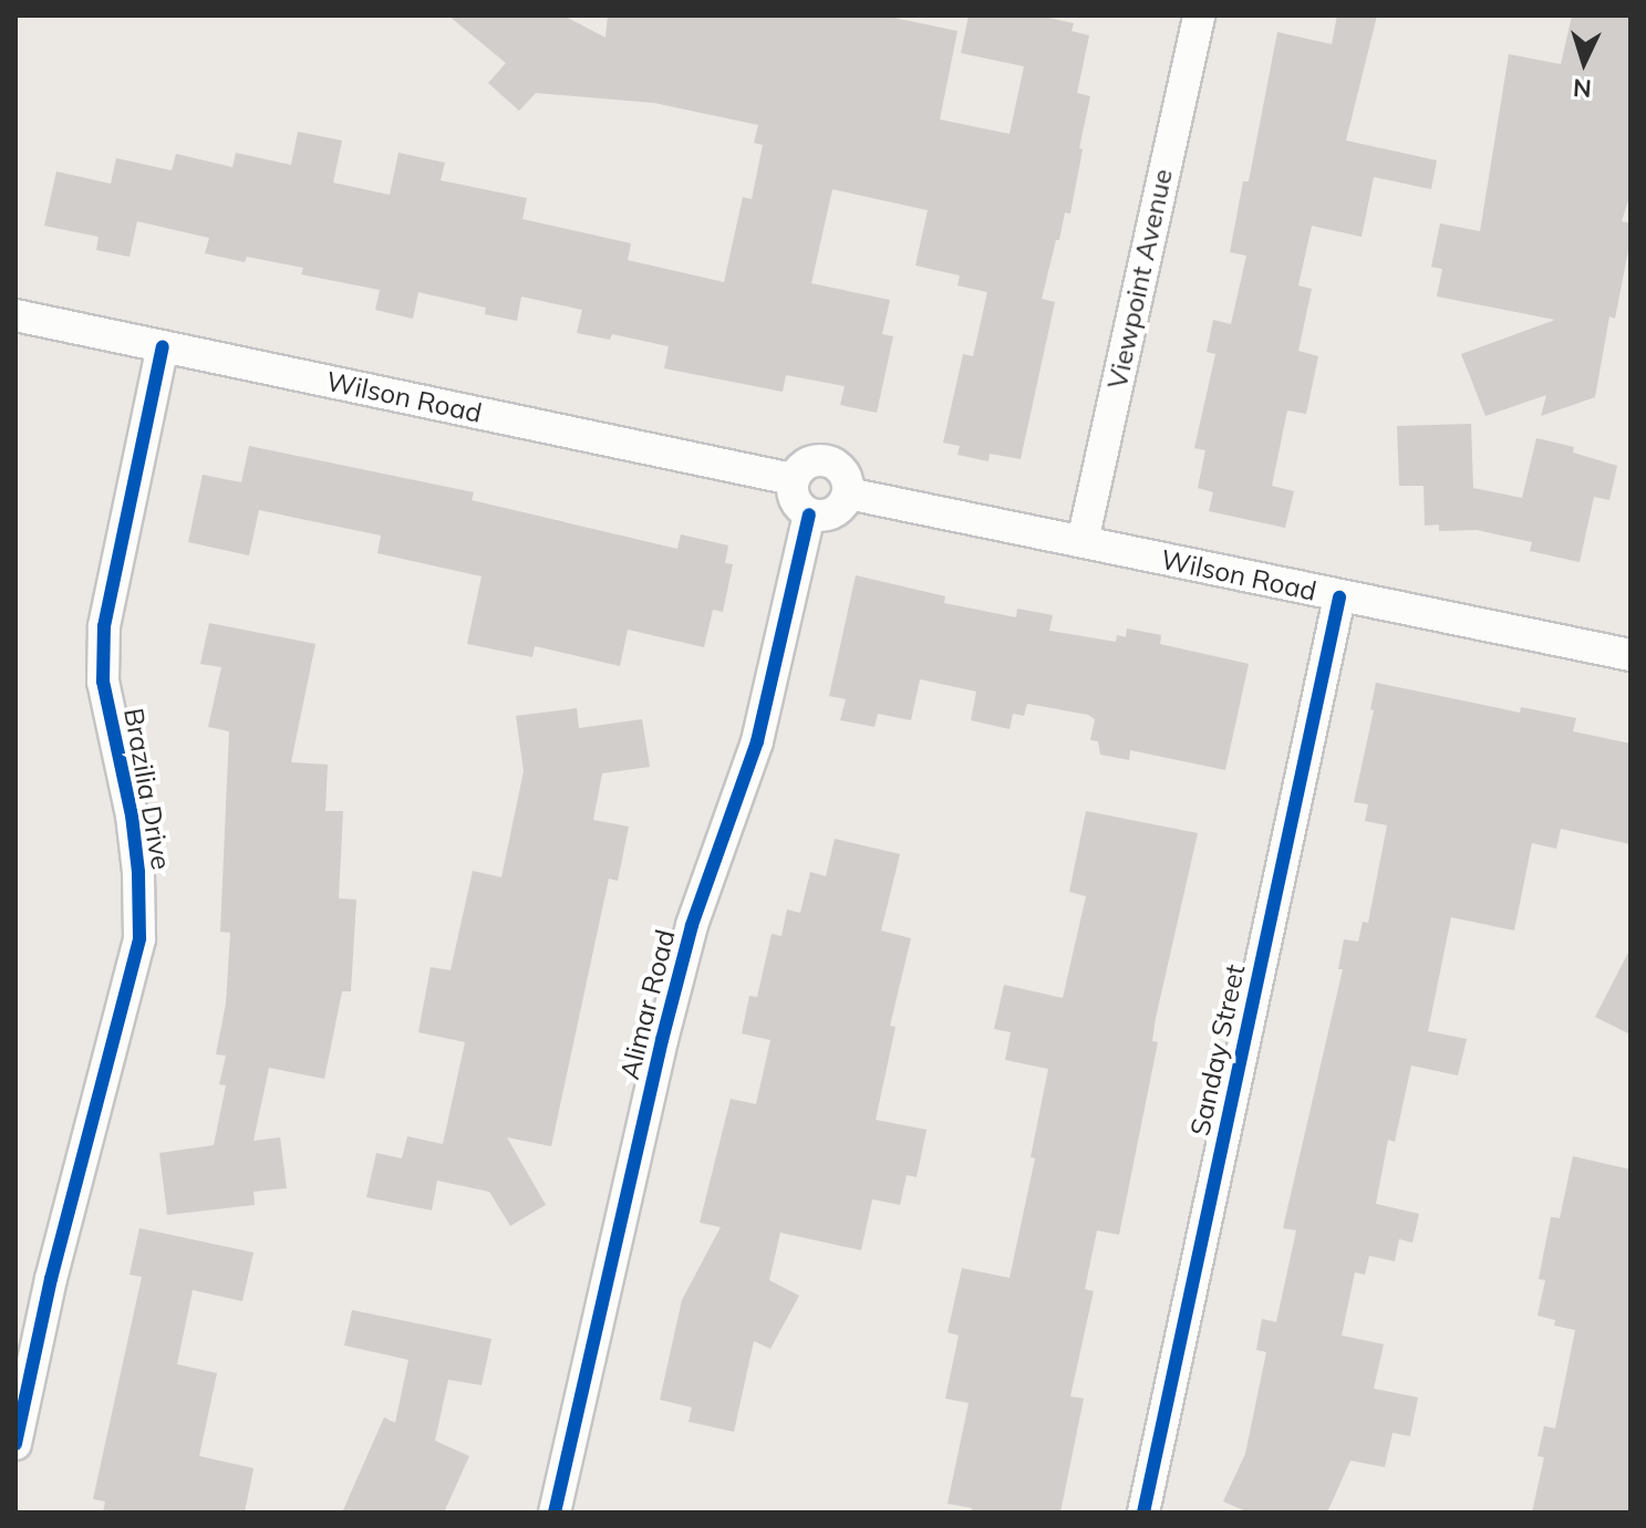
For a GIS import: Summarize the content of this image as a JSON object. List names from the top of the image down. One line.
{"streets":{"street":["Viewpoint Avenue","Wilson Road","Brazilia Drive","Alimar Road","Sanday Street"]},"crossings":[["Viewpoint Avenue","Wilson Road"],["Wilson Road","Brazilia Drive"],["Wilson Road","Alimar Road"],["Wilson Road","Sanday Street"]],"north":"bottom"}
